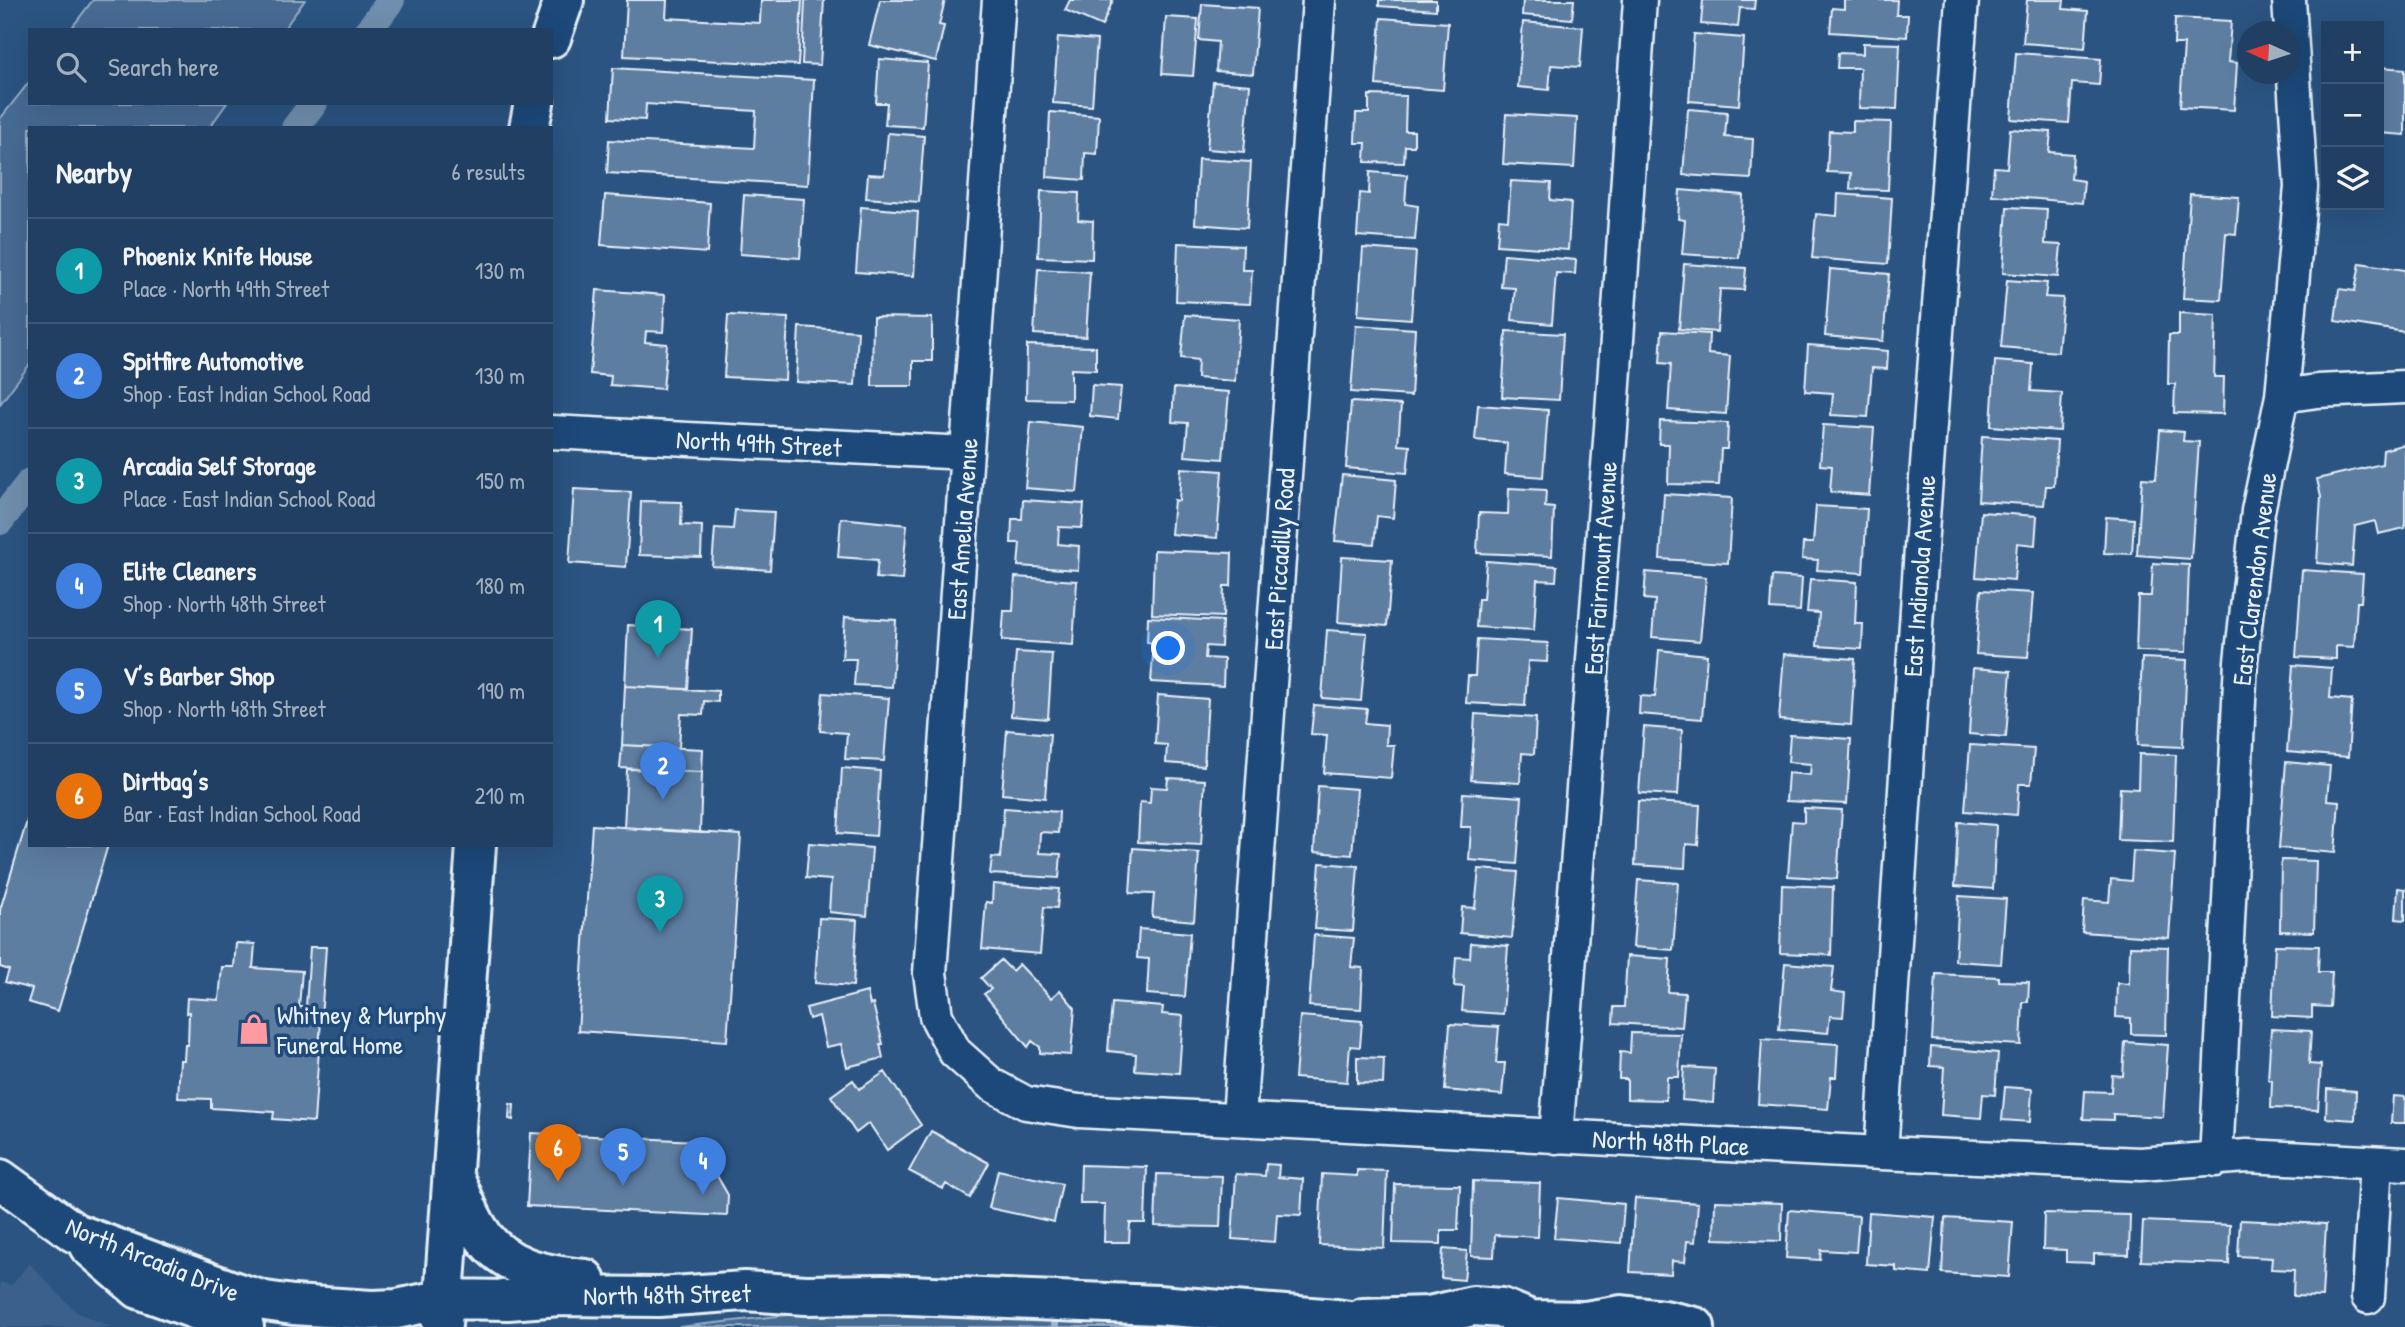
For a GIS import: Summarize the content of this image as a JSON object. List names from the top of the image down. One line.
{"streets":{"street":["North 49th Street","East Amelia Avenue","East Piccadilly Road","East Fairmount Avenue","East Indianola Avenue","East Clarendon Avenue","North 48th Place","North Arcadia Drive","North 48th Street"]},"crossings":[["North 49th Street","East Amelia Avenue"],["East Amelia Avenue","North 48th Place"],["East Piccadilly Road","North 48th Place"],["East Fairmount Avenue","North 48th Place"],["East Indianola Avenue","North 48th Place"],["East Clarendon Avenue","North 48th Place"],["North Arcadia Drive","North 48th Street"]],"places":{"shop":["Whitney & Murphy Funeral Home"]},"north":"left","page":{"map_buttons":["+","−"],"search":"Search here","heading":["Nearby","6 results"],"list":[{"mark":"1","name":"Phoenix Knife House","note":"Place · North 49th Street","value":"130 m"},{"mark":"2","name":"Spitfire Automotive","note":"Shop · East Indian School Road","value":"130 m"},{"mark":"3","name":"Arcadia Self Storage","note":"Place · East Indian School Road","value":"150 m"},{"mark":"4","name":"Elite Cleaners","note":"Shop · North 48th Street","value":"180 m"},{"mark":"5","name":"V’s Barber Shop","note":"Shop · North 48th Street","value":"190 m"},{"mark":"6","name":"Dirtbag’s","note":"Bar · East Indian School Road","value":"210 m"}],"pins":["1","2","3","6","5","4"]}}
